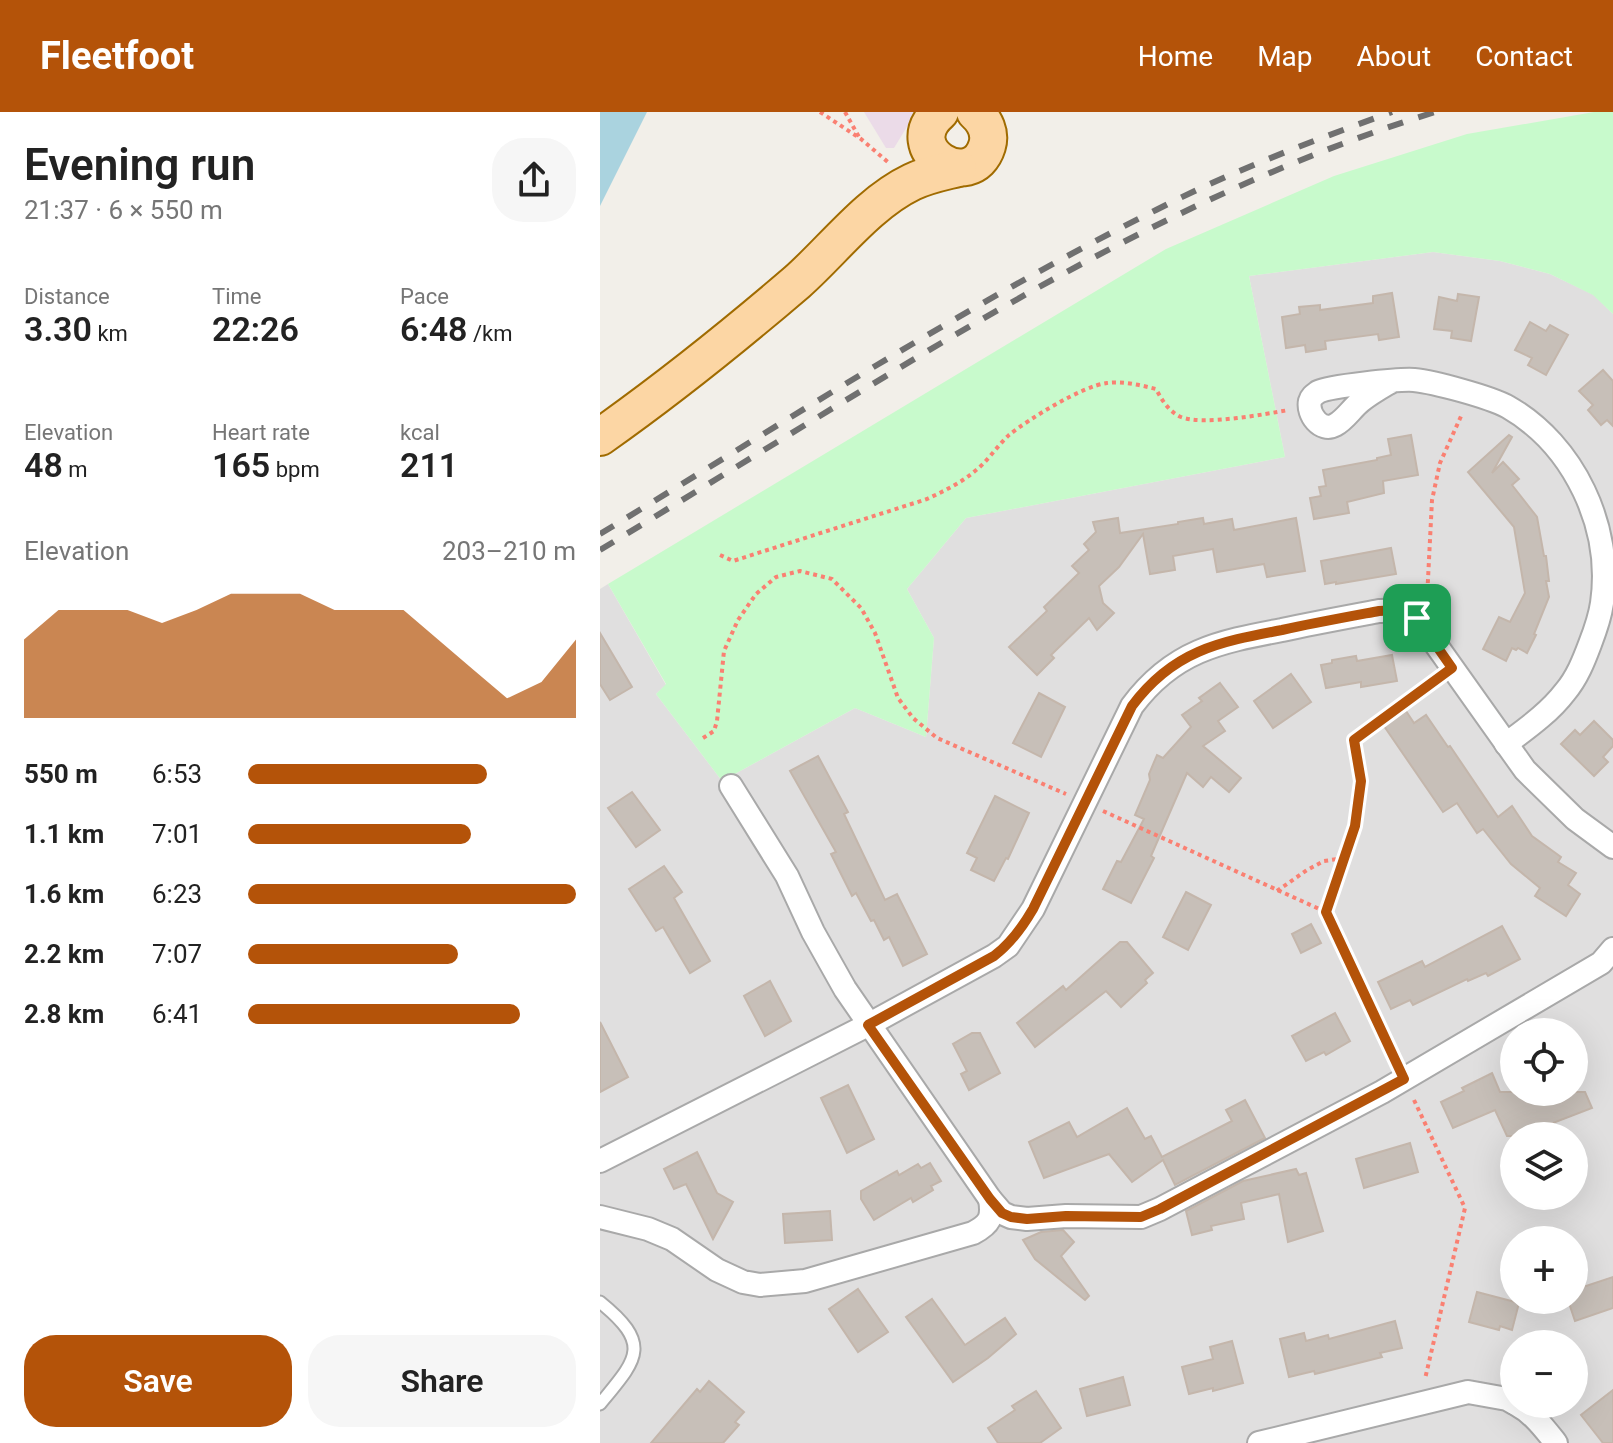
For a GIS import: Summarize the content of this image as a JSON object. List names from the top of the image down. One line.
{"page":{"header":"Fleetfoot","nav":["Home","Map","About","Contact"],"heading":["Evening run","21:37 · 6 × 550 m"],"stats":[["Distance","3.30 km"],["Time","22:26"],["Pace","6:48 /km"],["Elevation","48 m"],["Heart rate","165 bpm"],["kcal","211"]],"chart":["Elevation","203–210 m"],"list":[{"name":"550 m","note":"6:53"},{"name":"1.1 km","note":"7:01"},{"name":"1.6 km","note":"6:23"},{"name":"2.2 km","note":"7:07"},{"name":"2.8 km","note":"6:41"}],"map_buttons":["+","−"],"buttons":["Save","Share"]}}
